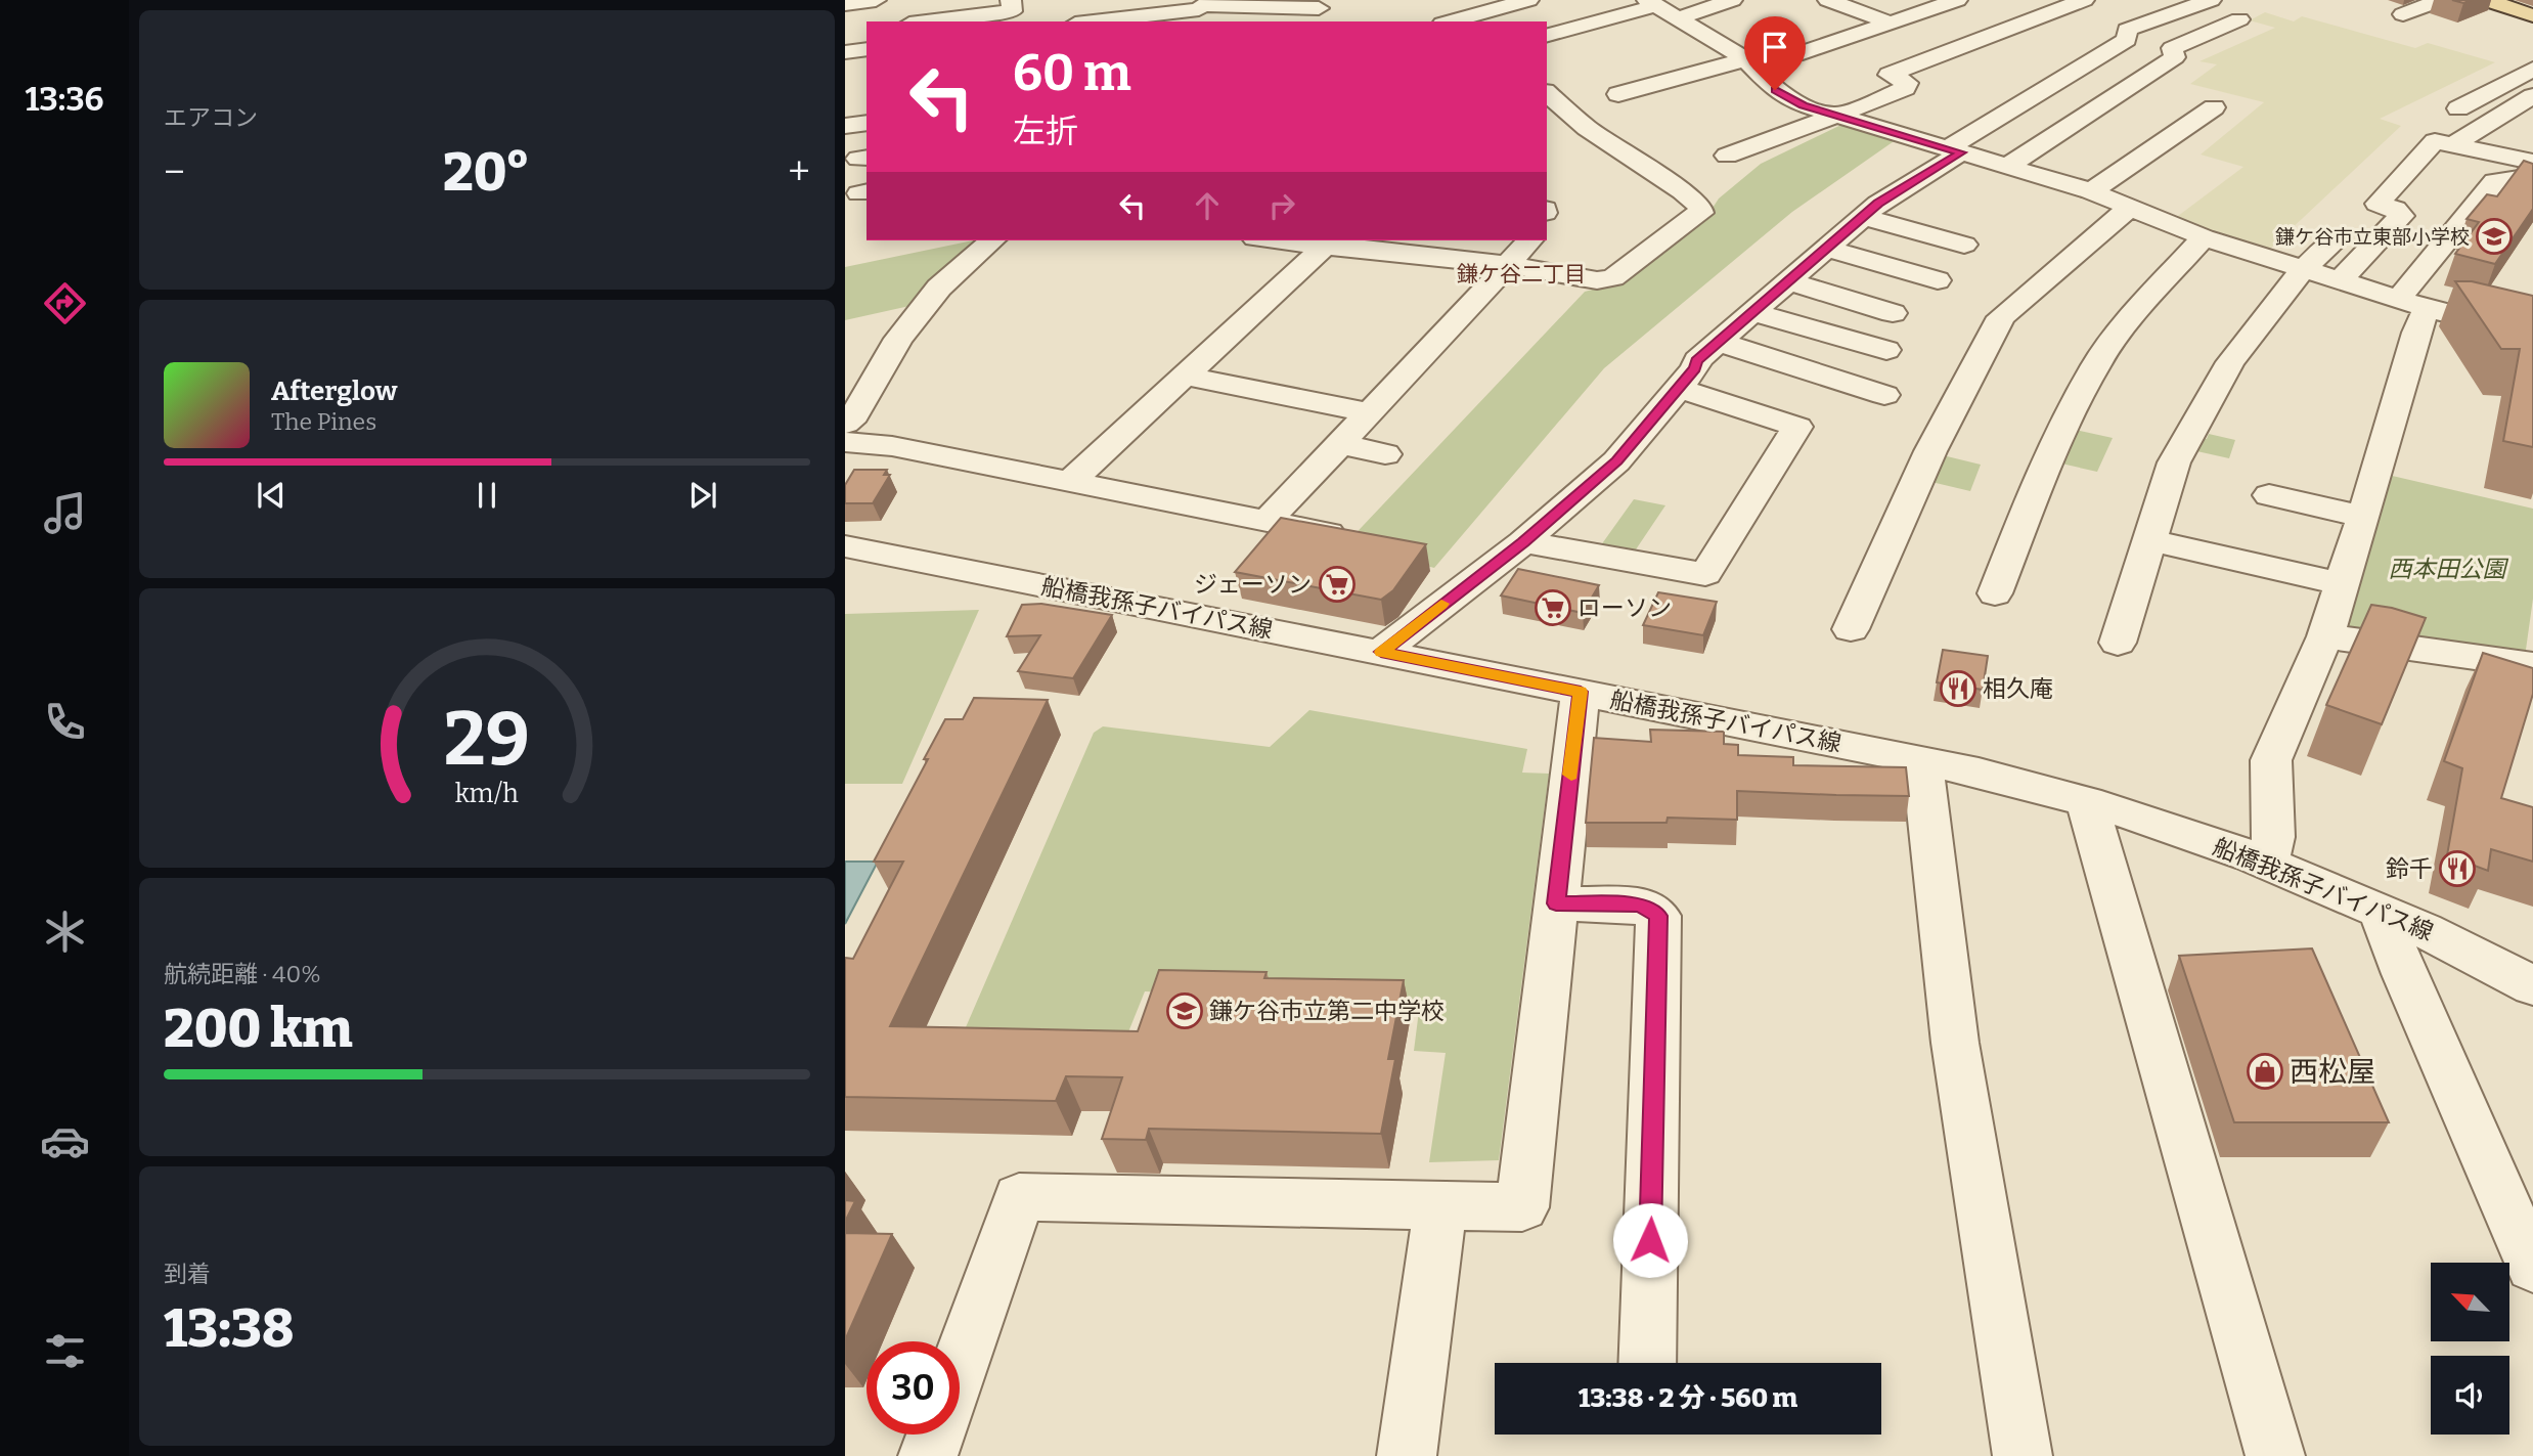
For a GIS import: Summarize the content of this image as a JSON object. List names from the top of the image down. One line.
{"streets":{"street":["船橋我孫子バイパス線"]},"districts":["鎌ケ谷二丁目"],"parks":["西本田公園"],"places":{"school or university":["鎌ケ谷市立東部小学校","鎌ケ谷市立第二中学校"],"supermarket":["ジェーソン","ローソン"],"restaurant":["相久庵","鈴千"],"shop":["西松屋"]},"north":"top left","page":{"tabs":"13:36","tile":["エアコン",["航続距離 · 40%","200 km"],["到着","13:38"]],"turn":["60 m","左折"],"heat":["−","20°","+"],"song":["Afterglow","The Pines"],"limit":"30","trip":"13:38 · 2 分 · 560 m","gauge":["29","km/h"]}}
